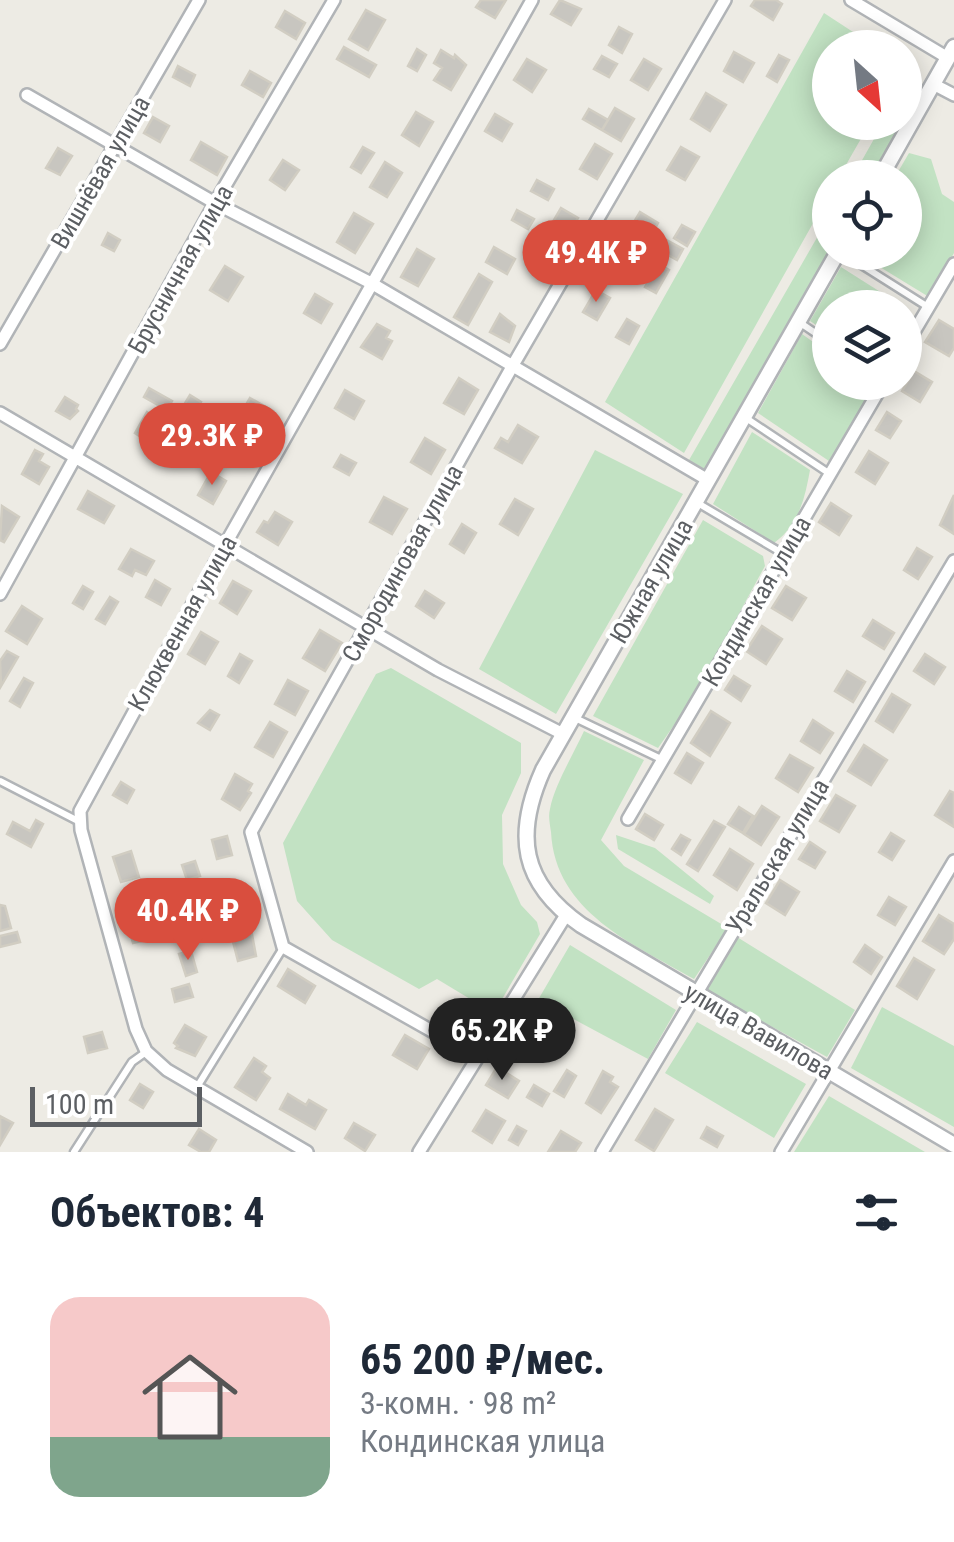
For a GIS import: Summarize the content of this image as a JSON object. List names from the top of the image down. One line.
{"streets":{"street":["Вишнёвая улица","Брусничная улица","Смородиновая улица","Южная улица","Кондинская улица","Клюквенная улица","Уральская улица","улица Вавилова"]},"crossings":[["Южная улица","улица Вавилова"],["Уральская улица","улица Вавилова"]],"scale_bar":"100 m","north":"bottom right","page":{"price":["49.4K ₽","29.3K ₽","40.4K ₽","65.2K ₽"],"scale":"100 m","heading":"Объектов: 4","list":[{"name":"65 200 ₽/мес.","note":"3-комн. · 98 m² · Кондинская улица"}]}}
